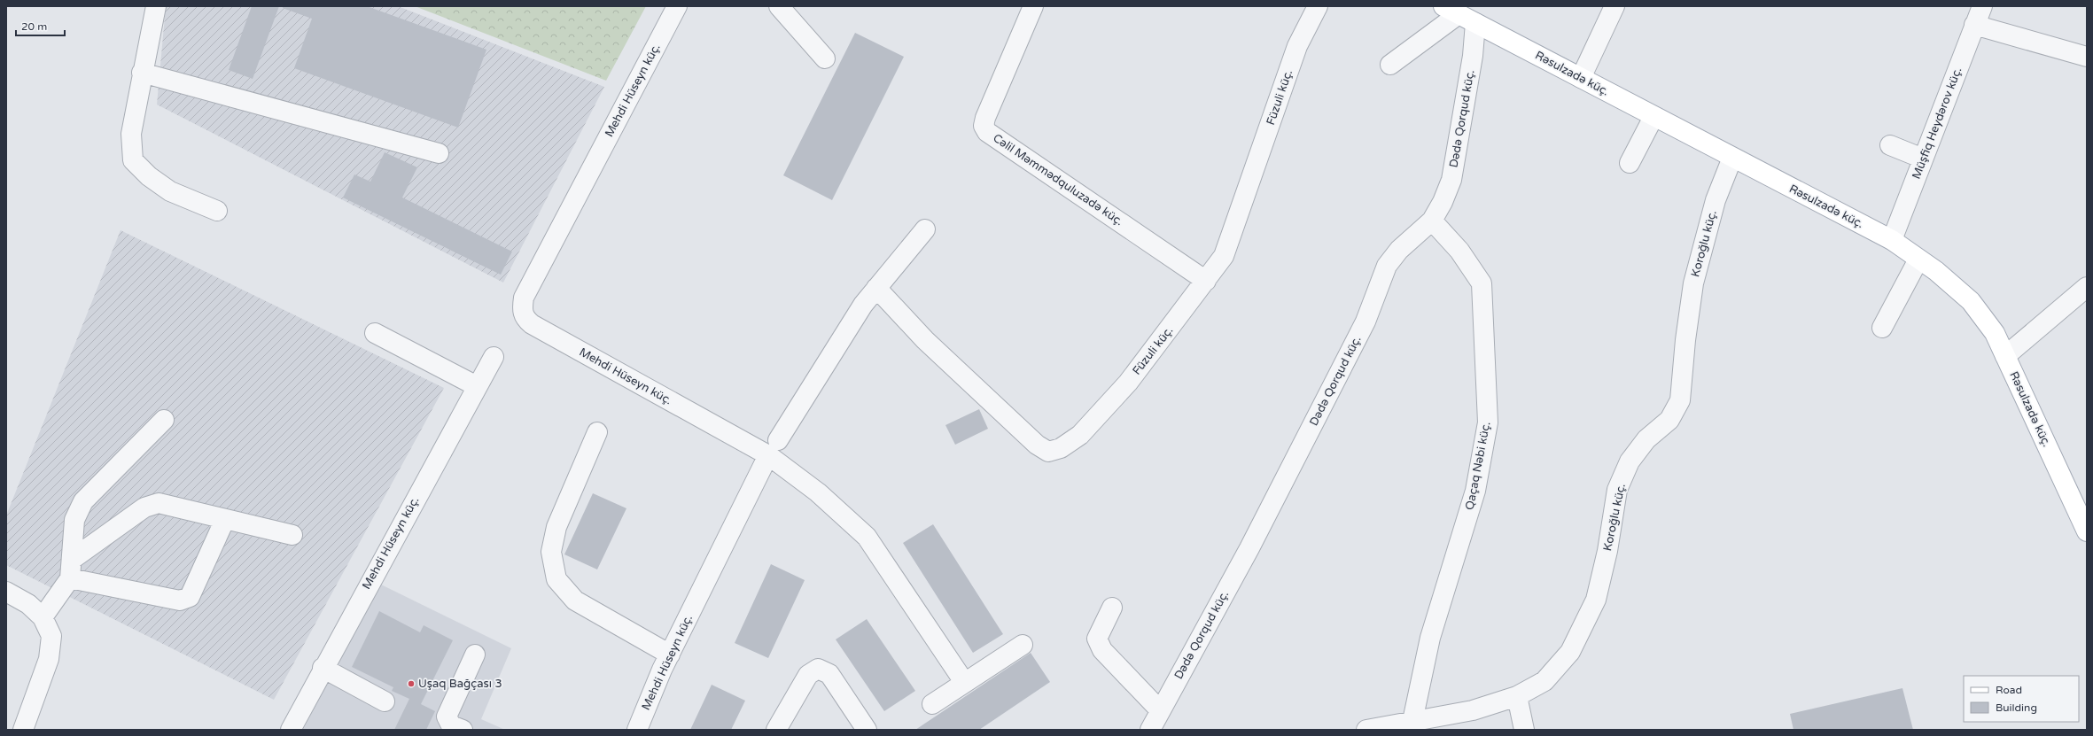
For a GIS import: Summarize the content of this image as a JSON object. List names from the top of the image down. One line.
{"streets":{"main road":["Rəsulzadə küç."],"street":["Mehdi Hüseyn küç.","Füzuli küç.","Dədə Qorqud küç.","Müşfiq Heydərov küç.","Cəlil Məmmədquluzadə küç.","Koroğlu küç.","Qaçaq Nəbi küç."]},"crossings":[["Rəsulzadə küç.","Dədə Qorqud küç."],["Rəsulzadə küç.","Müşfiq Heydərov küç."],["Rəsulzadə küç.","Koroğlu küç."],["Füzuli küç.","Cəlil Məmmədquluzadə küç."],["Dədə Qorqud küç.","Qaçaq Nəbi küç."],["Koroğlu küç.","Qaçaq Nəbi küç."]],"places":["Uşaq Bağçası 3"],"legend":["Road","Building"],"scale_bar":"20 m"}
